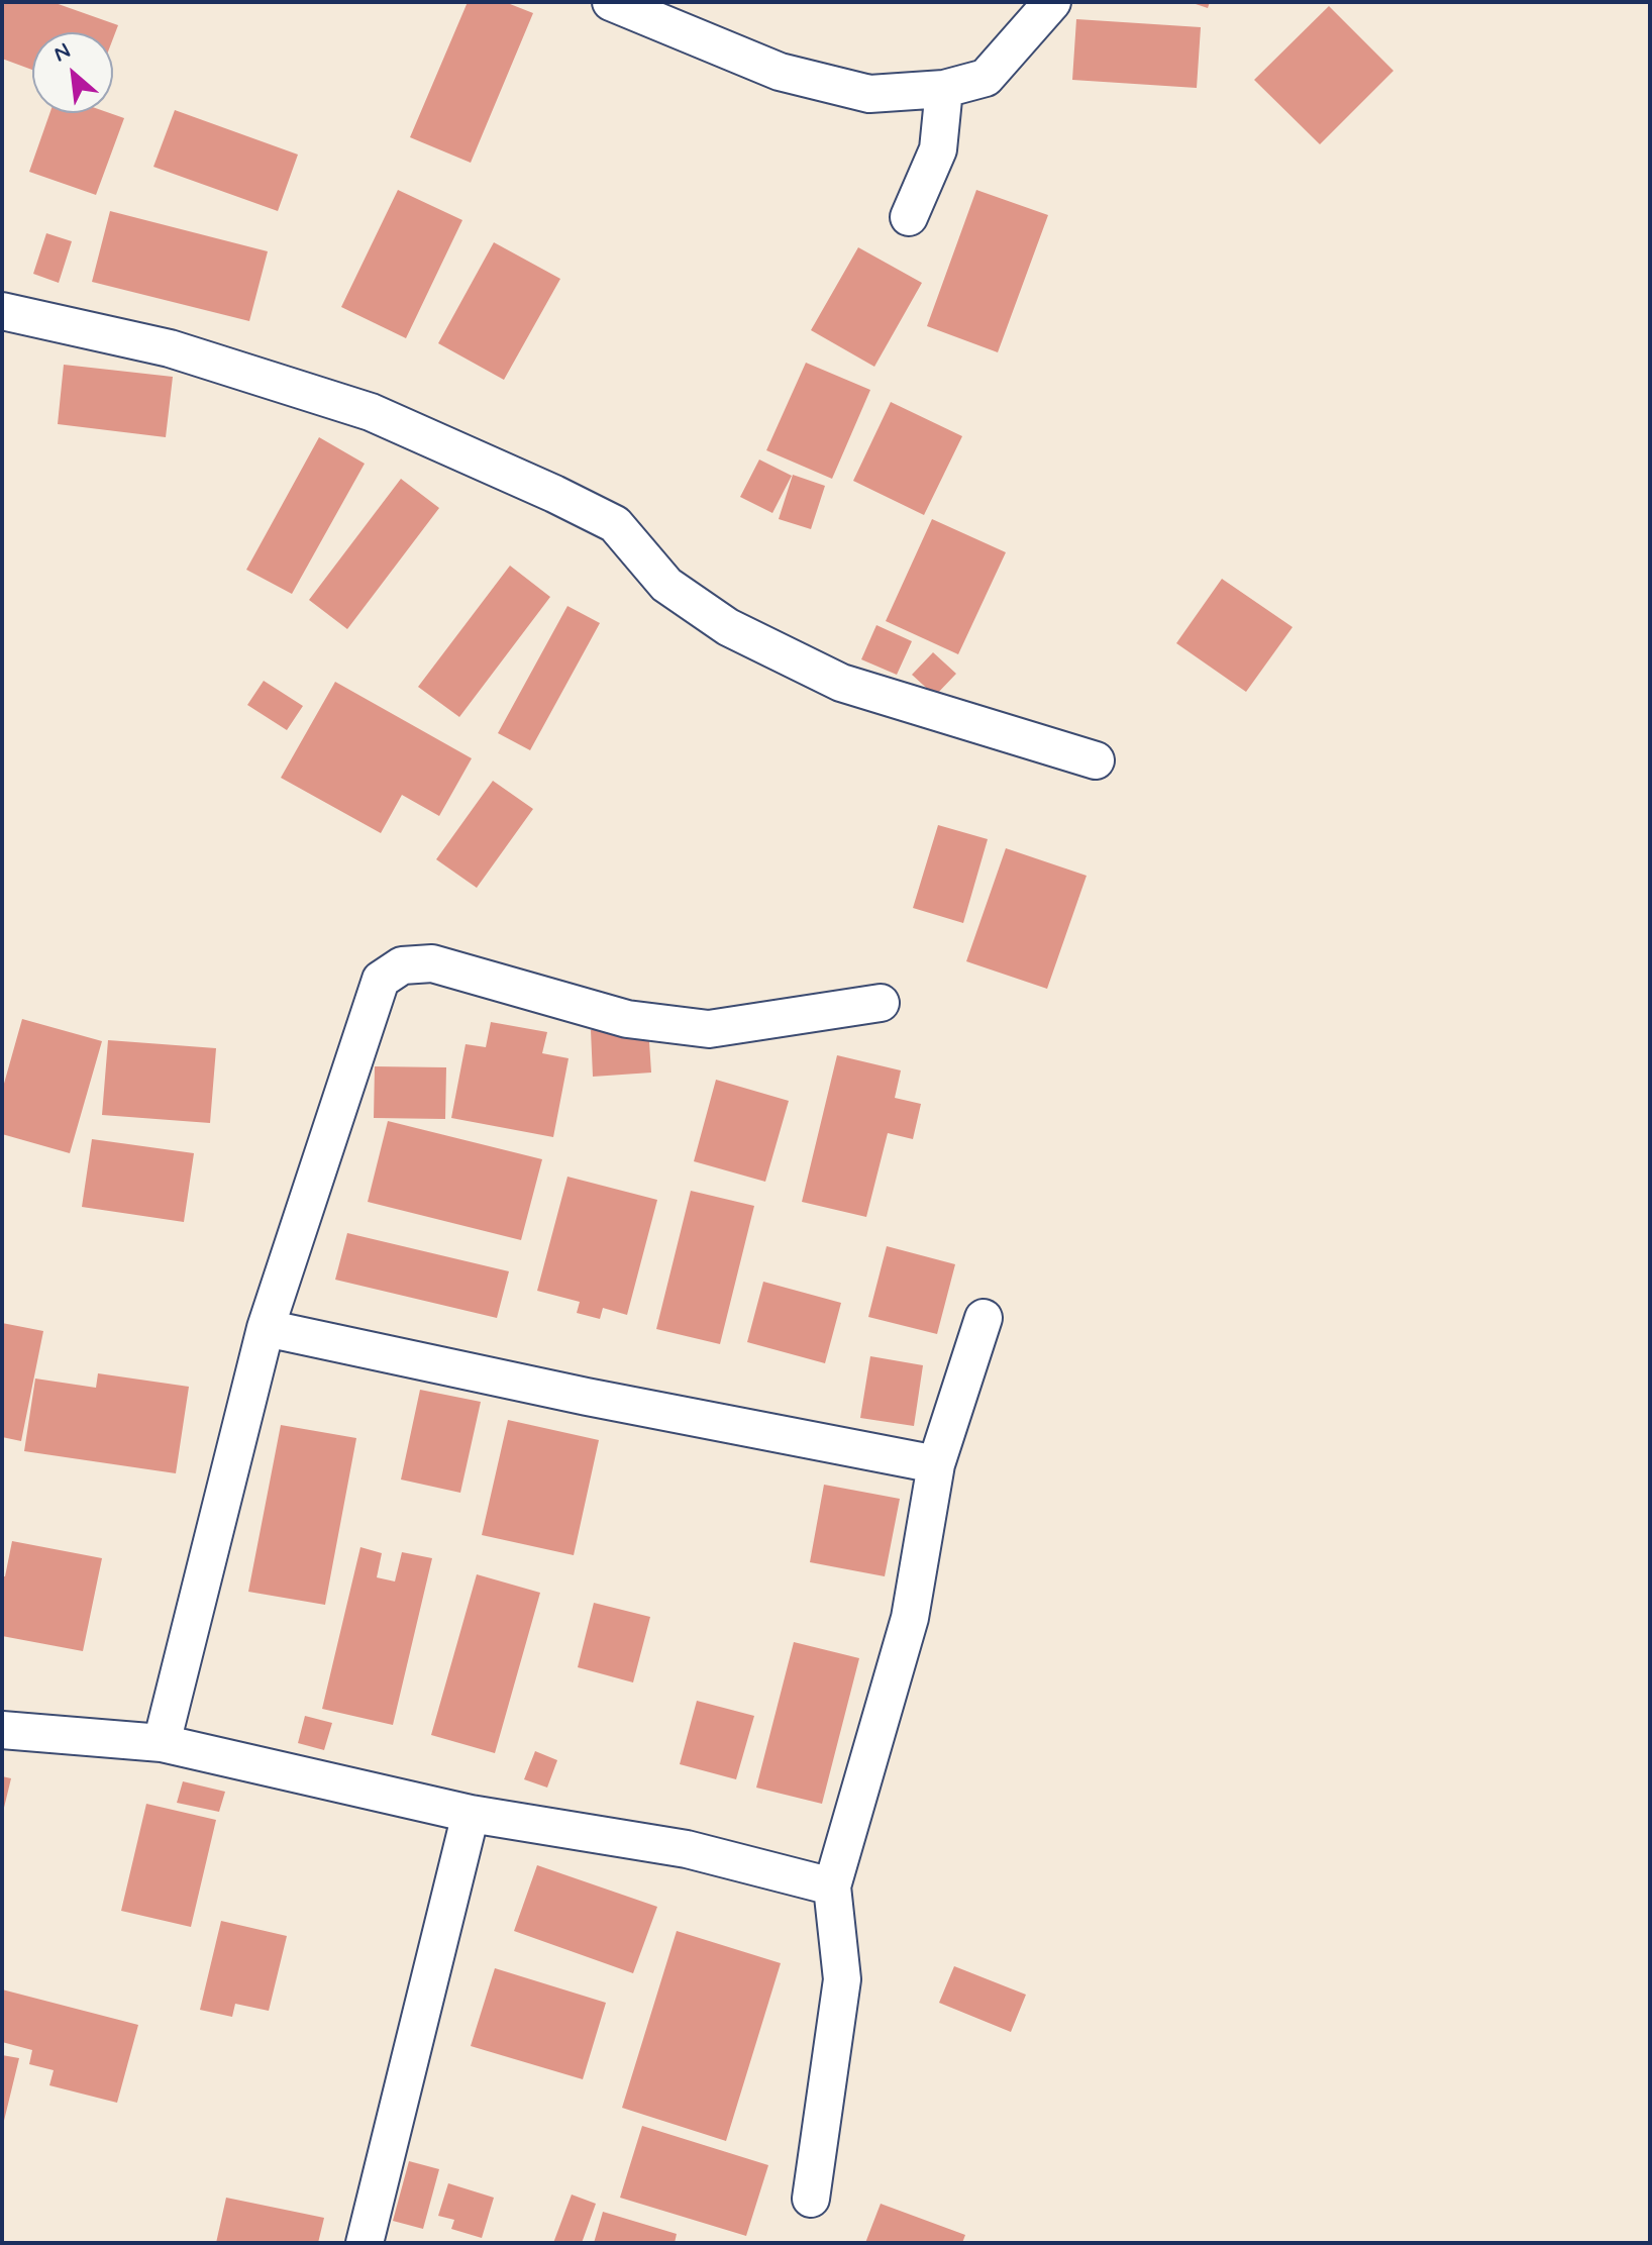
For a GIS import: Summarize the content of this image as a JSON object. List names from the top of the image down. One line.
{"north":"top left"}
